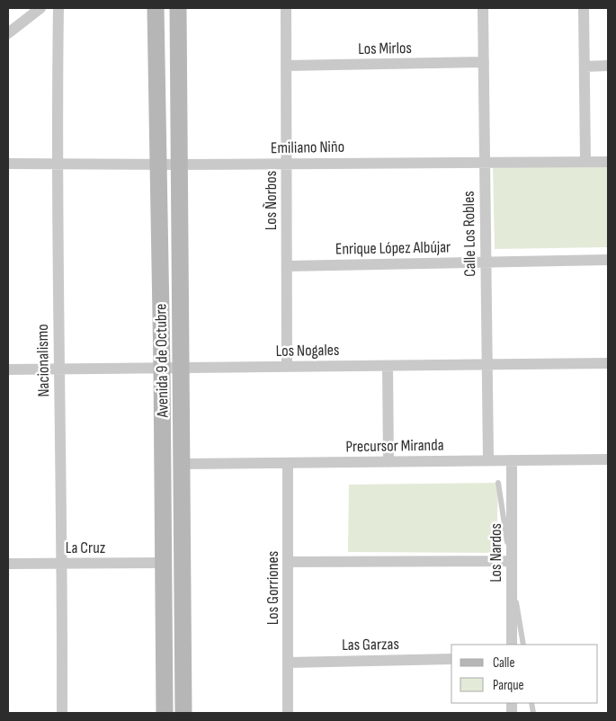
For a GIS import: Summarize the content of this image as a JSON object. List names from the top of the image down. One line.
{"streets":{"street":["Los Mirlos","Emiliano Niño","Los Ñorbos","Calle Los Robles","Enrique López Albújar","Los Nogales","Nacionalismo","Avenida 9 de Octubre","Precursor Miranda","La Cruz","Los Nardos","Los Gorriones","Las Garzas"]},"crossings":[["Los Mirlos","Los Ñorbos"],["Los Mirlos","Calle Los Robles"],["Emiliano Niño","Los Ñorbos"],["Emiliano Niño","Calle Los Robles"],["Emiliano Niño","Nacionalismo"],["Emiliano Niño","Avenida 9 de Octubre"],["Los Ñorbos","Enrique López Albújar"],["Los Ñorbos","Los Nogales"],["Calle Los Robles","Enrique López Albújar"],["Calle Los Robles","Los Nogales"],["Calle Los Robles","Precursor Miranda"],["Los Nogales","Nacionalismo"],["Los Nogales","Avenida 9 de Octubre"],["Nacionalismo","La Cruz"],["Avenida 9 de Octubre","Precursor Miranda"],["Avenida 9 de Octubre","La Cruz"],["Precursor Miranda","Los Nardos"],["Precursor Miranda","Los Gorriones"],["Los Gorriones","Las Garzas"]],"legend":["Calle","Parque"]}
